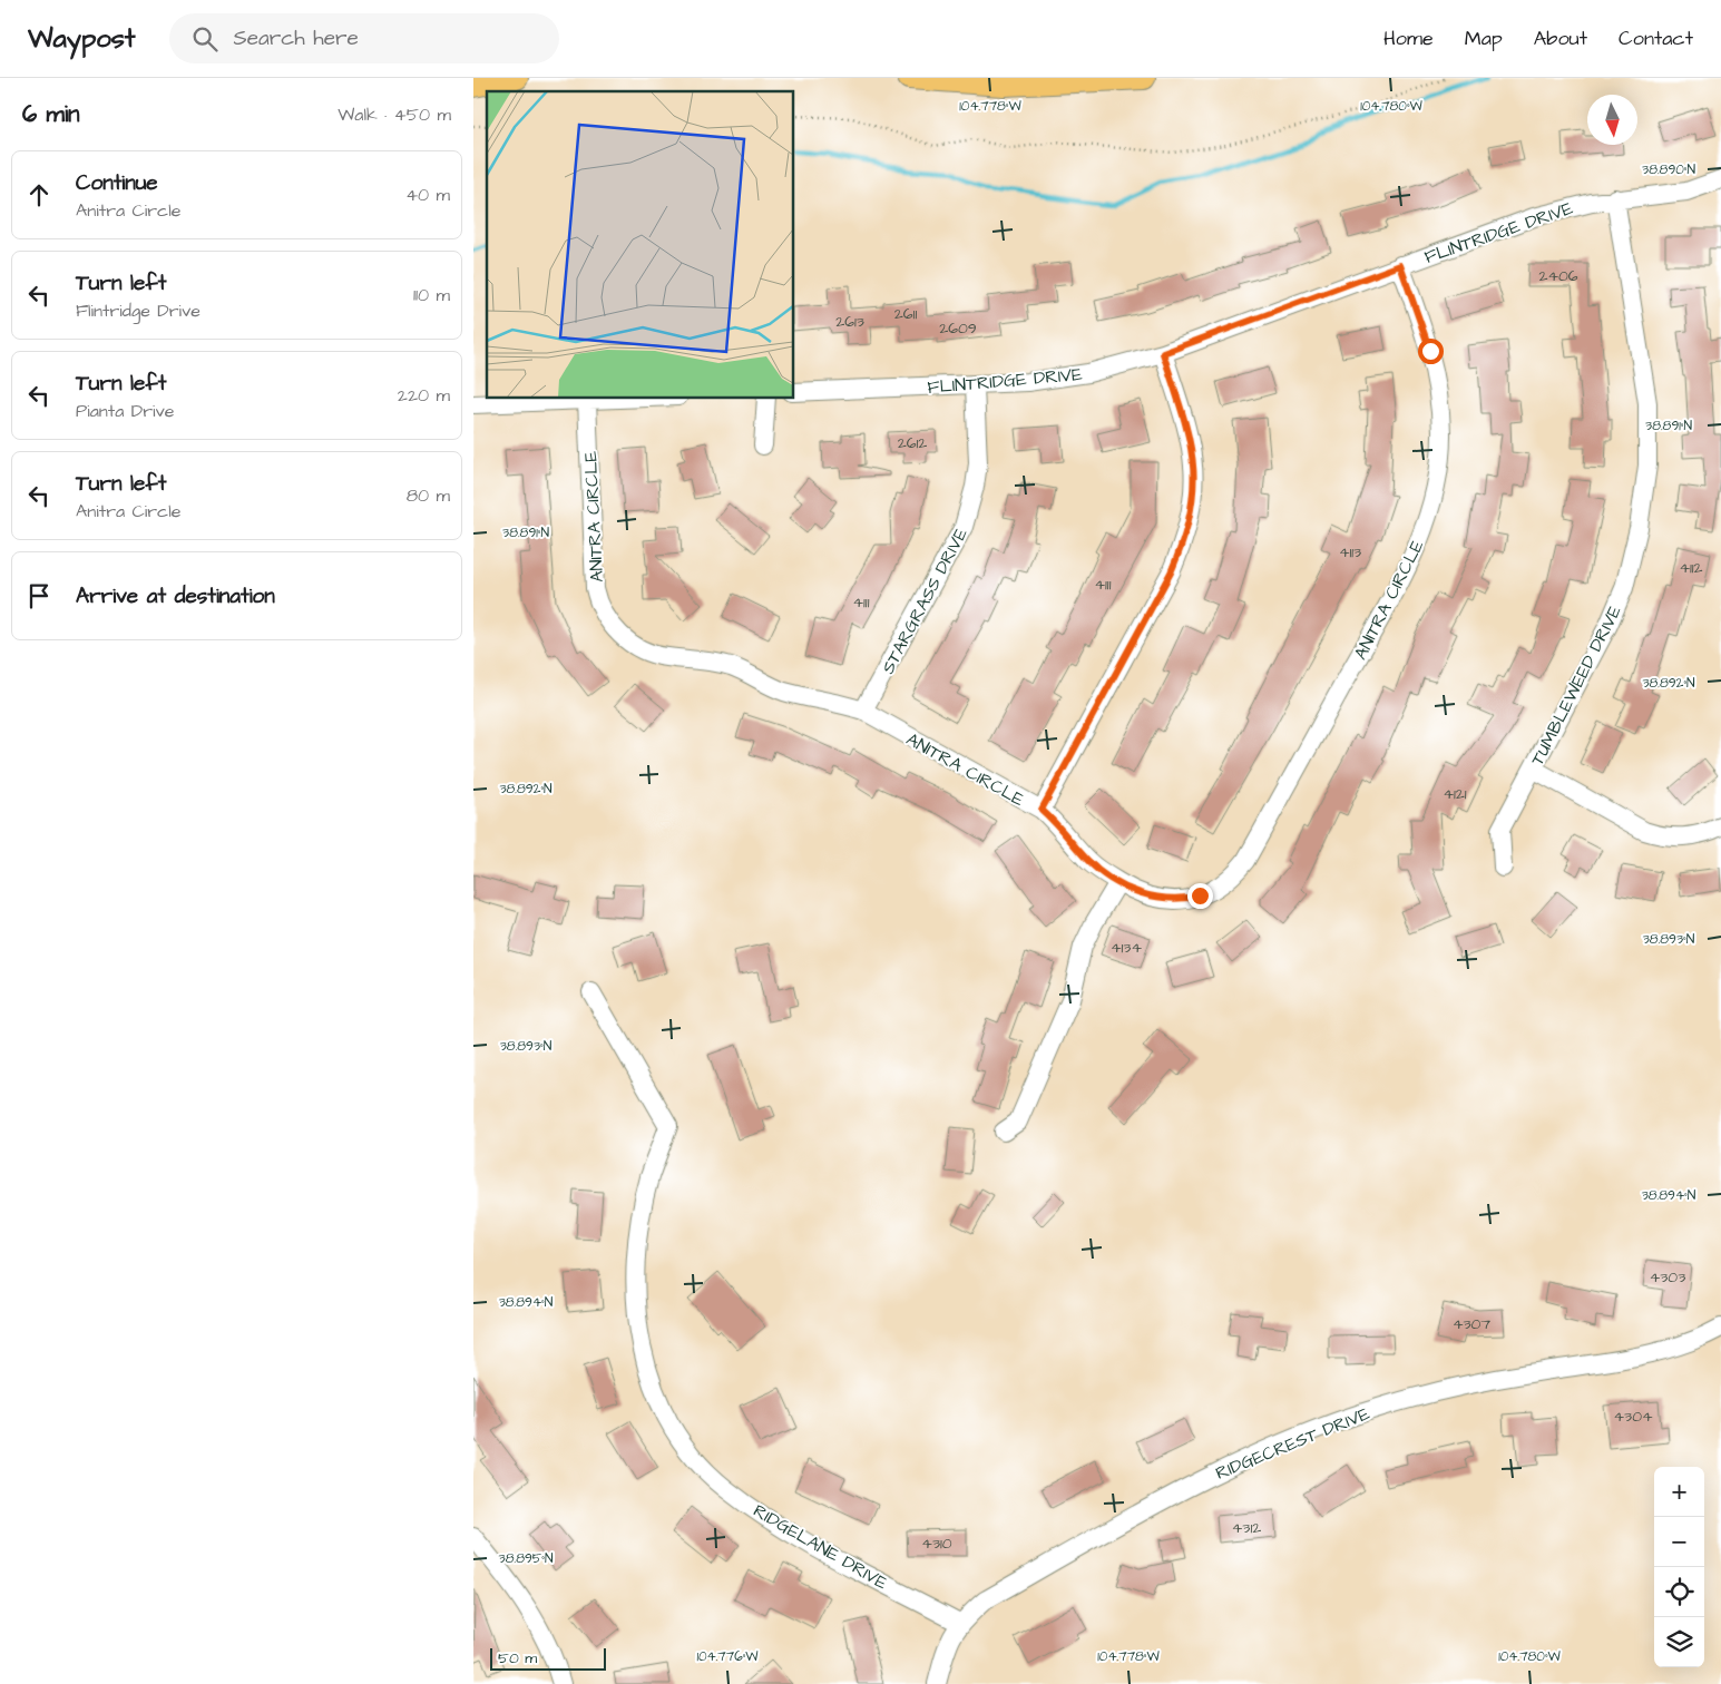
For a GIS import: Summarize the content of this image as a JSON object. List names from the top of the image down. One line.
{"streets":{"street":["FLINTRIDGE DRIVE","ANITRA CIRCLE","STARGRASS DRIVE","TUMBLEWEED DRIVE","RIDGECREST DRIVE","RIDGELANE DRIVE"]},"crossings":[["FLINTRIDGE DRIVE","ANITRA CIRCLE"],["FLINTRIDGE DRIVE","STARGRASS DRIVE"],["FLINTRIDGE DRIVE","TUMBLEWEED DRIVE"],["ANITRA CIRCLE","STARGRASS DRIVE"],["RIDGECREST DRIVE","RIDGELANE DRIVE"]],"house_numbers":["2406","2611","2613","2609","2612","4113","4112","4111","4111","4121","4134","4303","4307","4304","4312","4310"],"scale_bar":"50 m","north":"bottom","page":{"header":"Waypost","search":"Search here","nav":["Home","Map","About","Contact"],"heading":["6 min","Walk · 450 m"],"list":[["Continue","Anitra Circle","40 m"],["Turn left","Flintridge Drive","110 m"],["Turn left","Pianta Drive","220 m"],["Turn left","Anitra Circle","80 m"],"Arrive at destination"],"map_buttons":["+","−"],"scale":"50 m"},"coordinates":["104.778°W","104.780°W","38.890°N","38.891°N","38.892°N","38.893°N","38.894°N","38.895°N","104.776°W"]}
